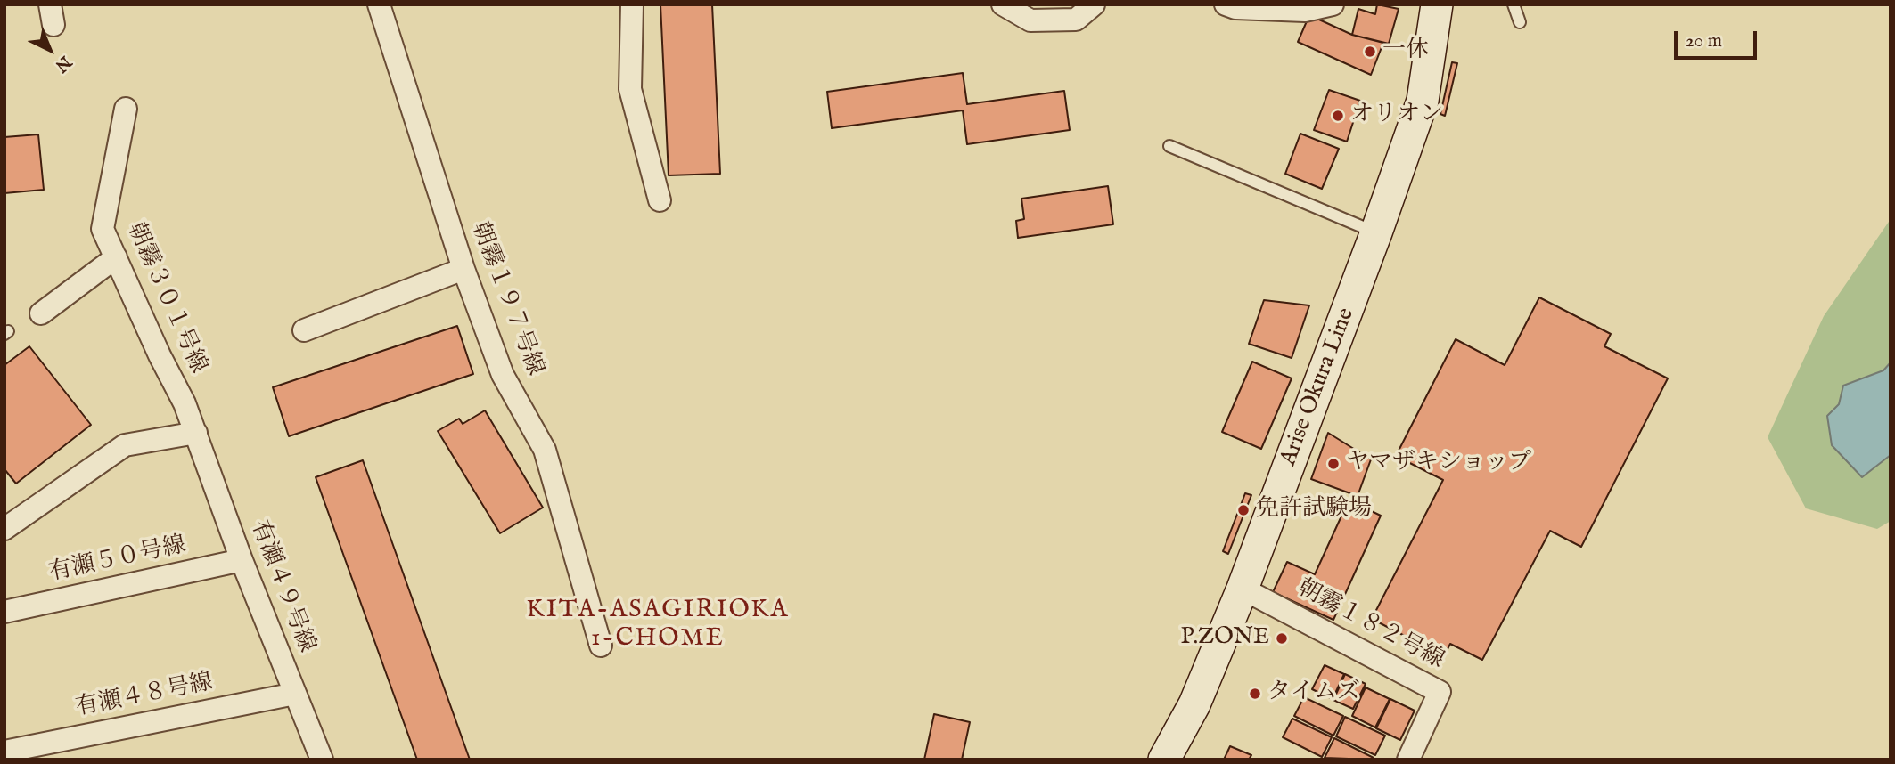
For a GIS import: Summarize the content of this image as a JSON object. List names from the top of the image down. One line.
{"streets":{"main road":["Arise Okura Line"],"street":["朝霧３０１号線","朝霧１９７号線","有瀬５０号線","有瀬４９号線","朝霧１８２号線","有瀬４８号線"]},"crossings":[["朝霧３０１号線","有瀬４９号線"],["Arise Okura Line","朝霧１８２号線"],["有瀬５０号線","有瀬４９号線"],["有瀬４９号線","有瀬４８号線"]],"districts":["KITA-ASAGIRIOKA 1-CHOME"],"places":["一休","オリオン","ヤマザキショップ","免許試験場","P.ZONE","タイムズ"],"scale_bar":"20 m","north":"bottom right"}
